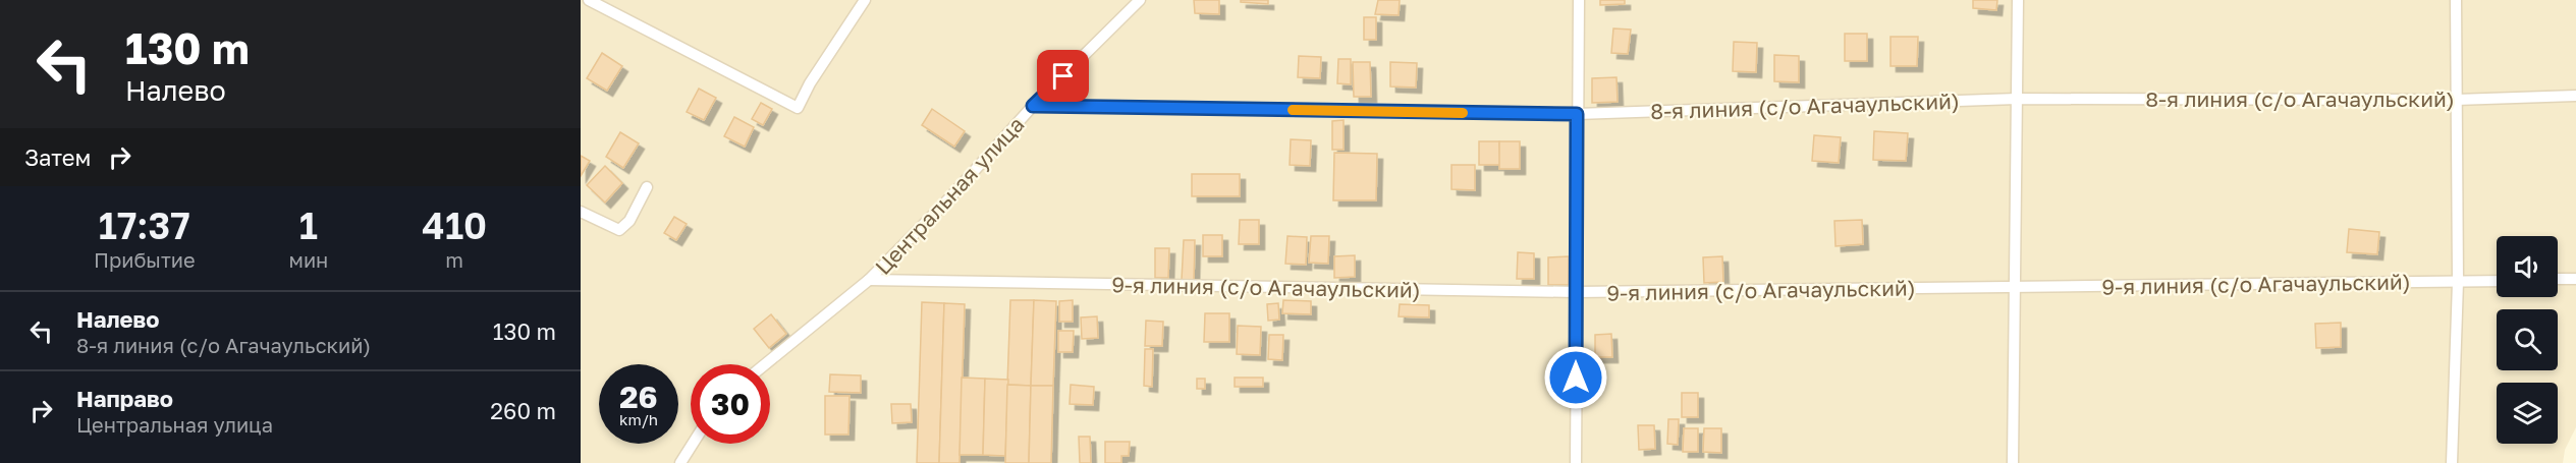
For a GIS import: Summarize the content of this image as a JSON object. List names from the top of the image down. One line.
{"streets":{"street":["8-я линия (с/о Агачаульский)","Центральная улица","9-я линия (с/о Агачаульский)"]},"crossings":[["8-я линия (с/о Агачаульский)","Центральная улица"],["Центральная улица","9-я линия (с/о Агачаульский)"]],"page":{"turn":["130 m","Налево"],"then":"Затем","eta":["17:37","Прибытие","1","мин","410","m"],"list":[{"name":"Налево","note":"8-я линия (с/о Агачаульский)","value":"130 m"},{"name":"Направо","note":"Центральная улица","value":"260 m"}],"speed":"26 km/h","limit":"30"}}
